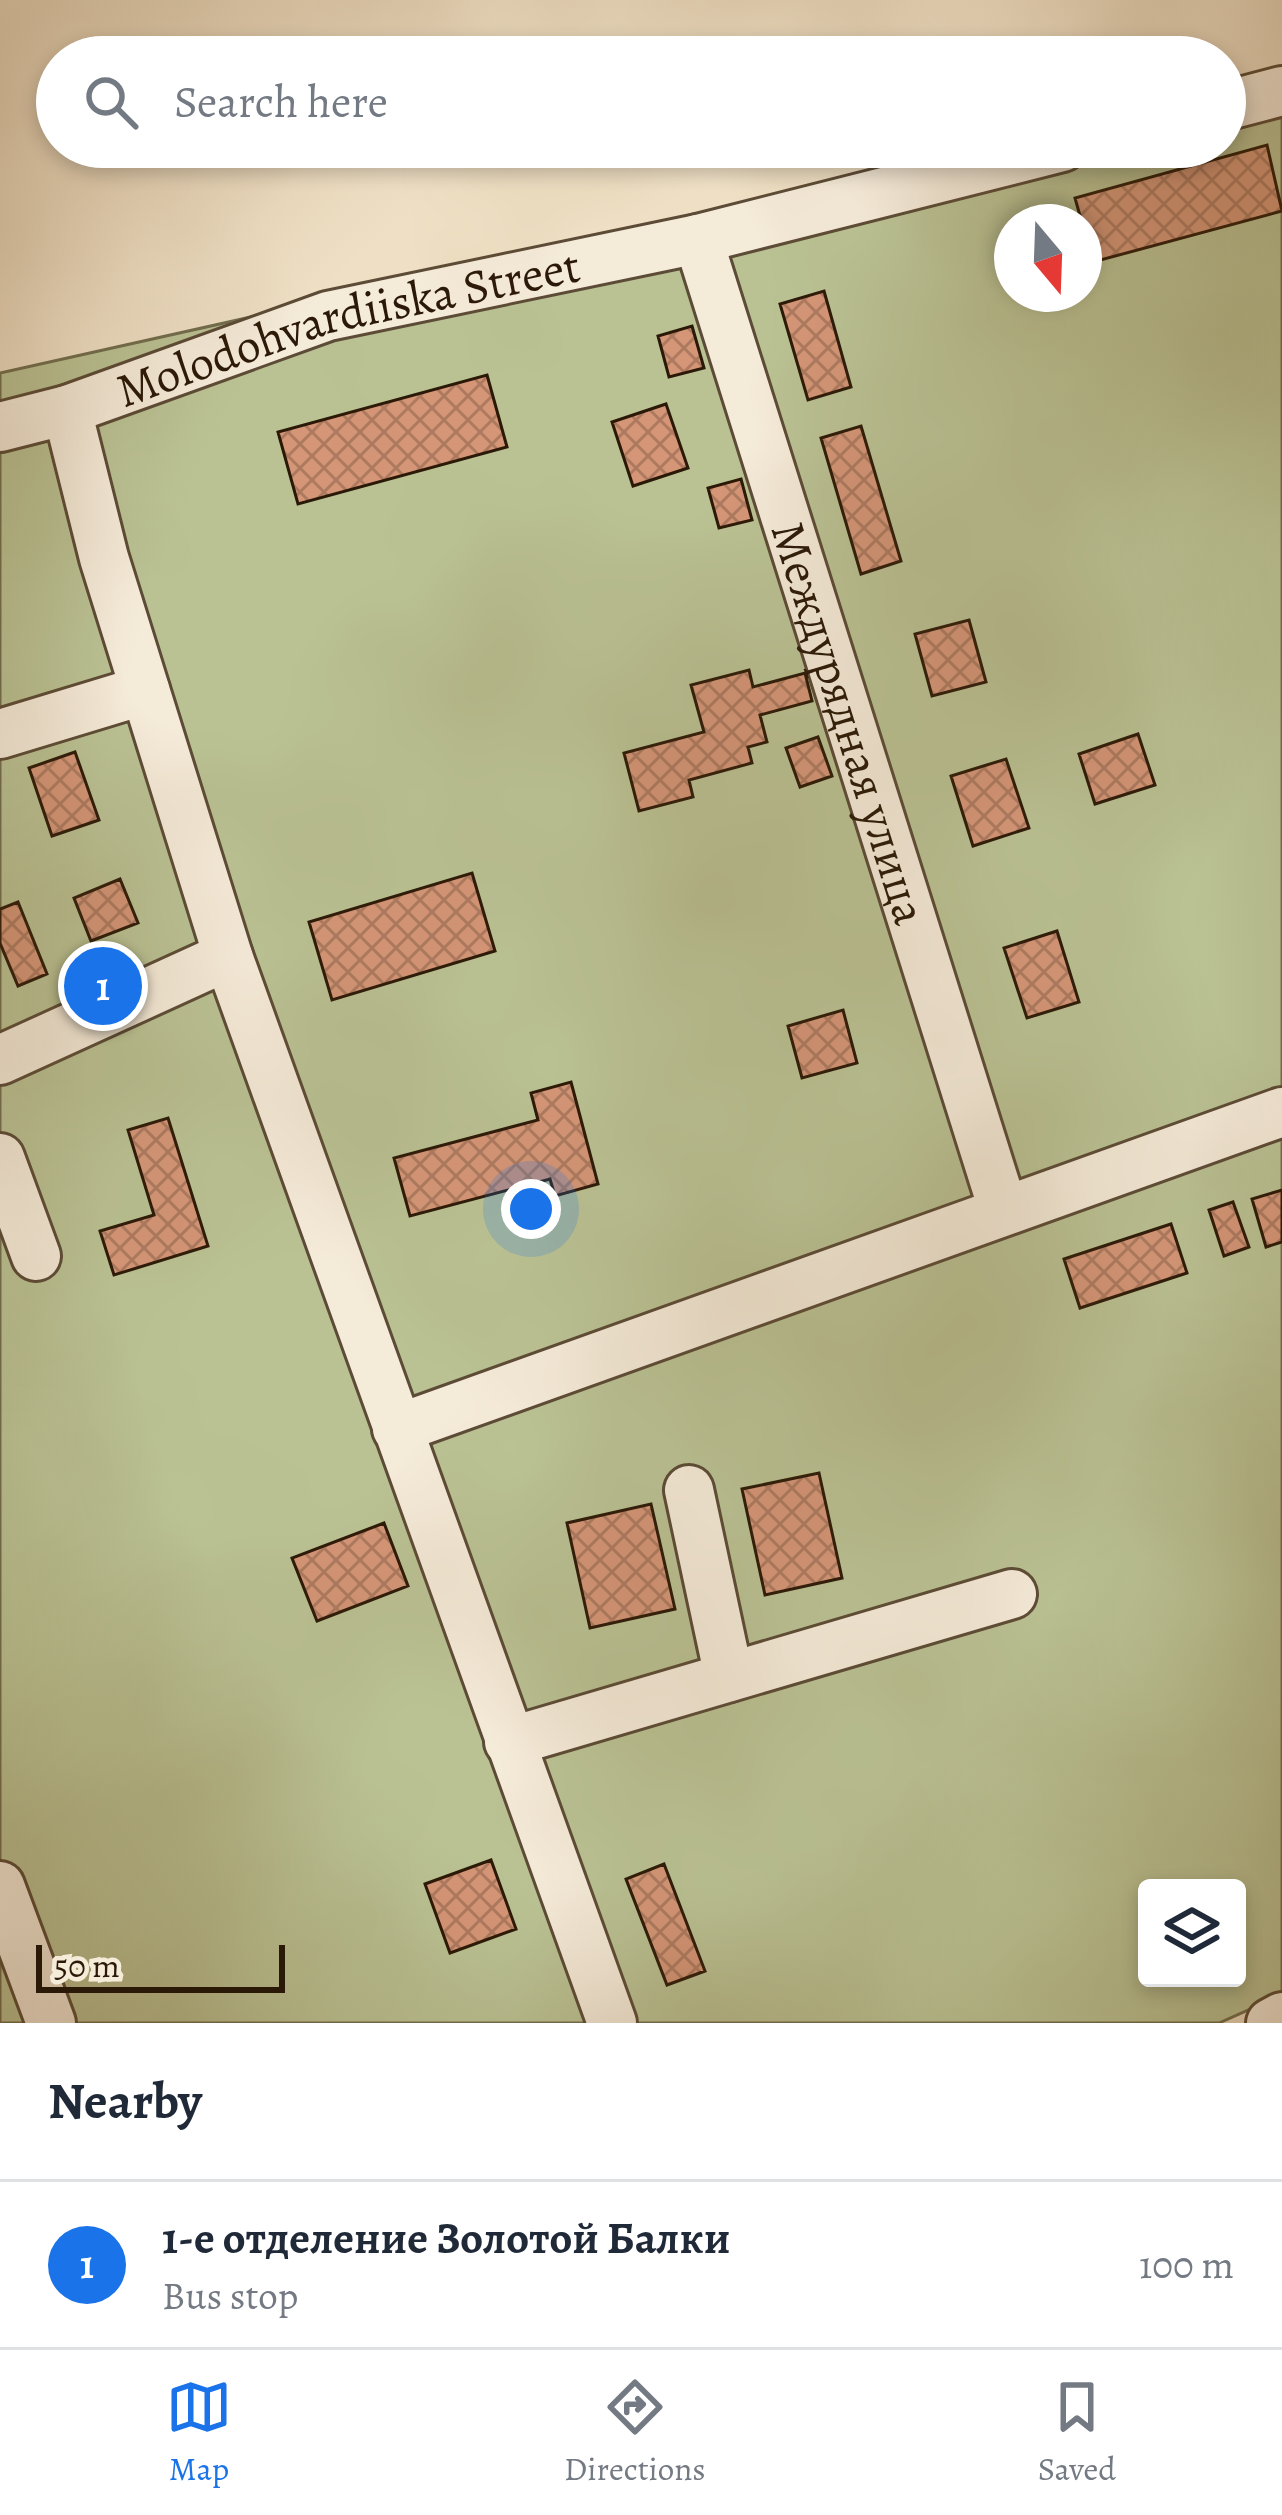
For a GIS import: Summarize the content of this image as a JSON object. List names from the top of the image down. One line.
{"streets":{"street":["Molodohvardiiska Street","Междурядная улица"]},"crossings":[["Molodohvardiiska Street","Междурядная улица"]],"scale_bar":"50 m","north":"bottom","page":{"search":"Search here","pins":"1","scale":"50 m","heading":"Nearby","list":[{"mark":"1","name":"1-е отделение Золотой Балки","note":"Bus stop","value":"100 m"}],"nav":["Map","Directions","Saved"]}}
